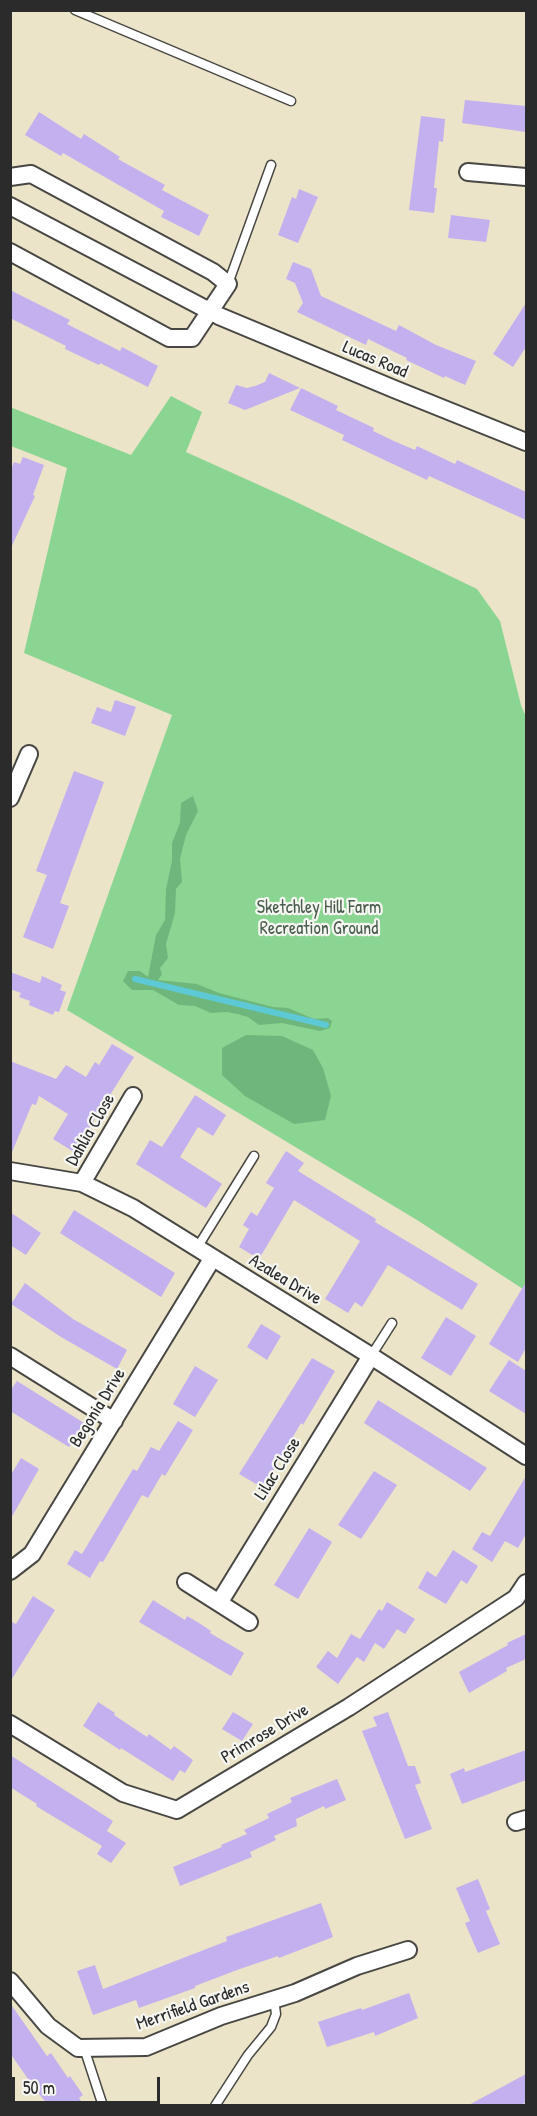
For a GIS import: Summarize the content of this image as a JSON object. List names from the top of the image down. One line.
{"streets":{"street":["Lucas Road","Dahlia Close","Azalea Drive","Begonia Drive","Lilac Close","Primrose Drive","Merrifield Gardens"]},"crossings":[["Dahlia Close","Azalea Drive"],["Azalea Drive","Begonia Drive"],["Azalea Drive","Lilac Close"]],"parks":["Sketchley Hill Farm Recreation Ground"],"scale_bar":"50 m"}
